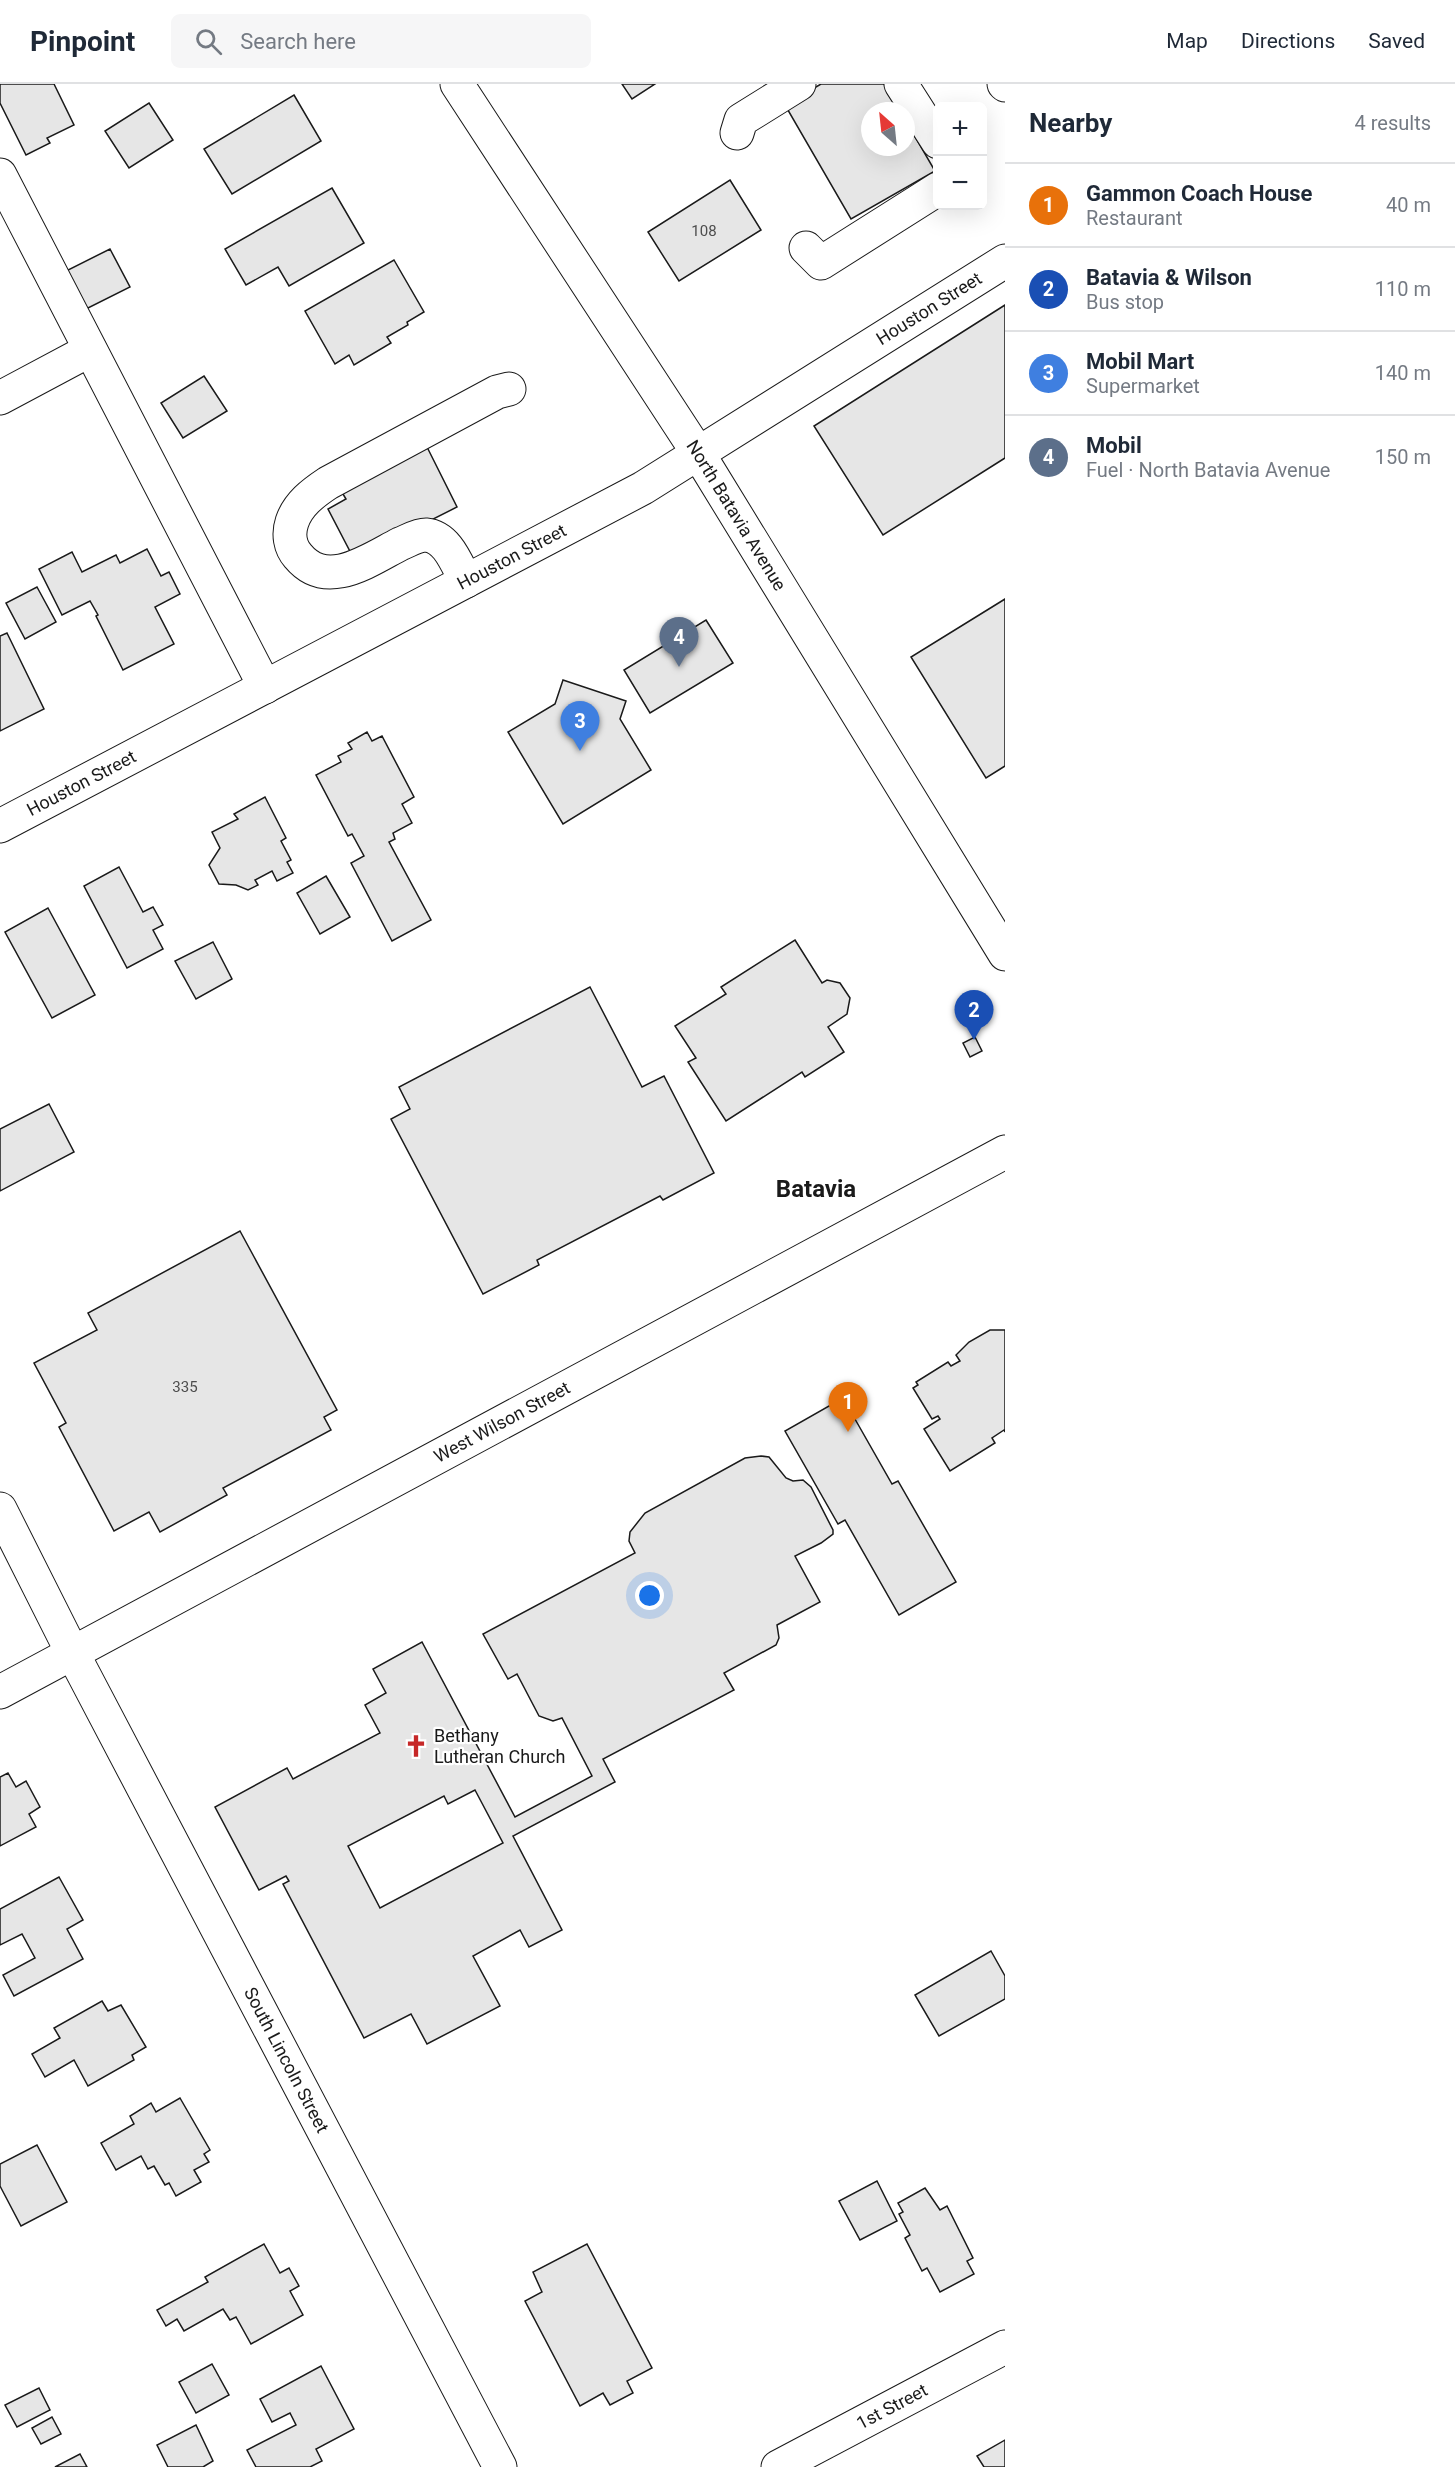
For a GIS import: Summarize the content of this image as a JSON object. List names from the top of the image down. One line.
{"streets":{"street":["Houston Street","North Batavia Avenue","West Wilson Street","South Lincoln Street","1st Street"]},"crossings":[["Houston Street","North Batavia Avenue"],["West Wilson Street","South Lincoln Street"]],"districts":["Batavia"],"places":{"church":["Bethany Lutheran Church"]},"house_numbers":["108","335"],"north":"top left","page":{"header":"Pinpoint","search":"Search here","nav":["Map","Directions","Saved"],"heading":["Nearby","4 results"],"map_buttons":["+","−"],"list":[{"mark":"1","name":"Gammon Coach House","note":"Restaurant","value":"40 m"},{"mark":"2","name":"Batavia & Wilson","note":"Bus stop","value":"110 m"},{"mark":"3","name":"Mobil Mart","note":"Supermarket","value":"140 m"},{"mark":"4","name":"Mobil","note":"Fuel · North Batavia Avenue","value":"150 m"}],"pins":["4","3","2","1"]}}
